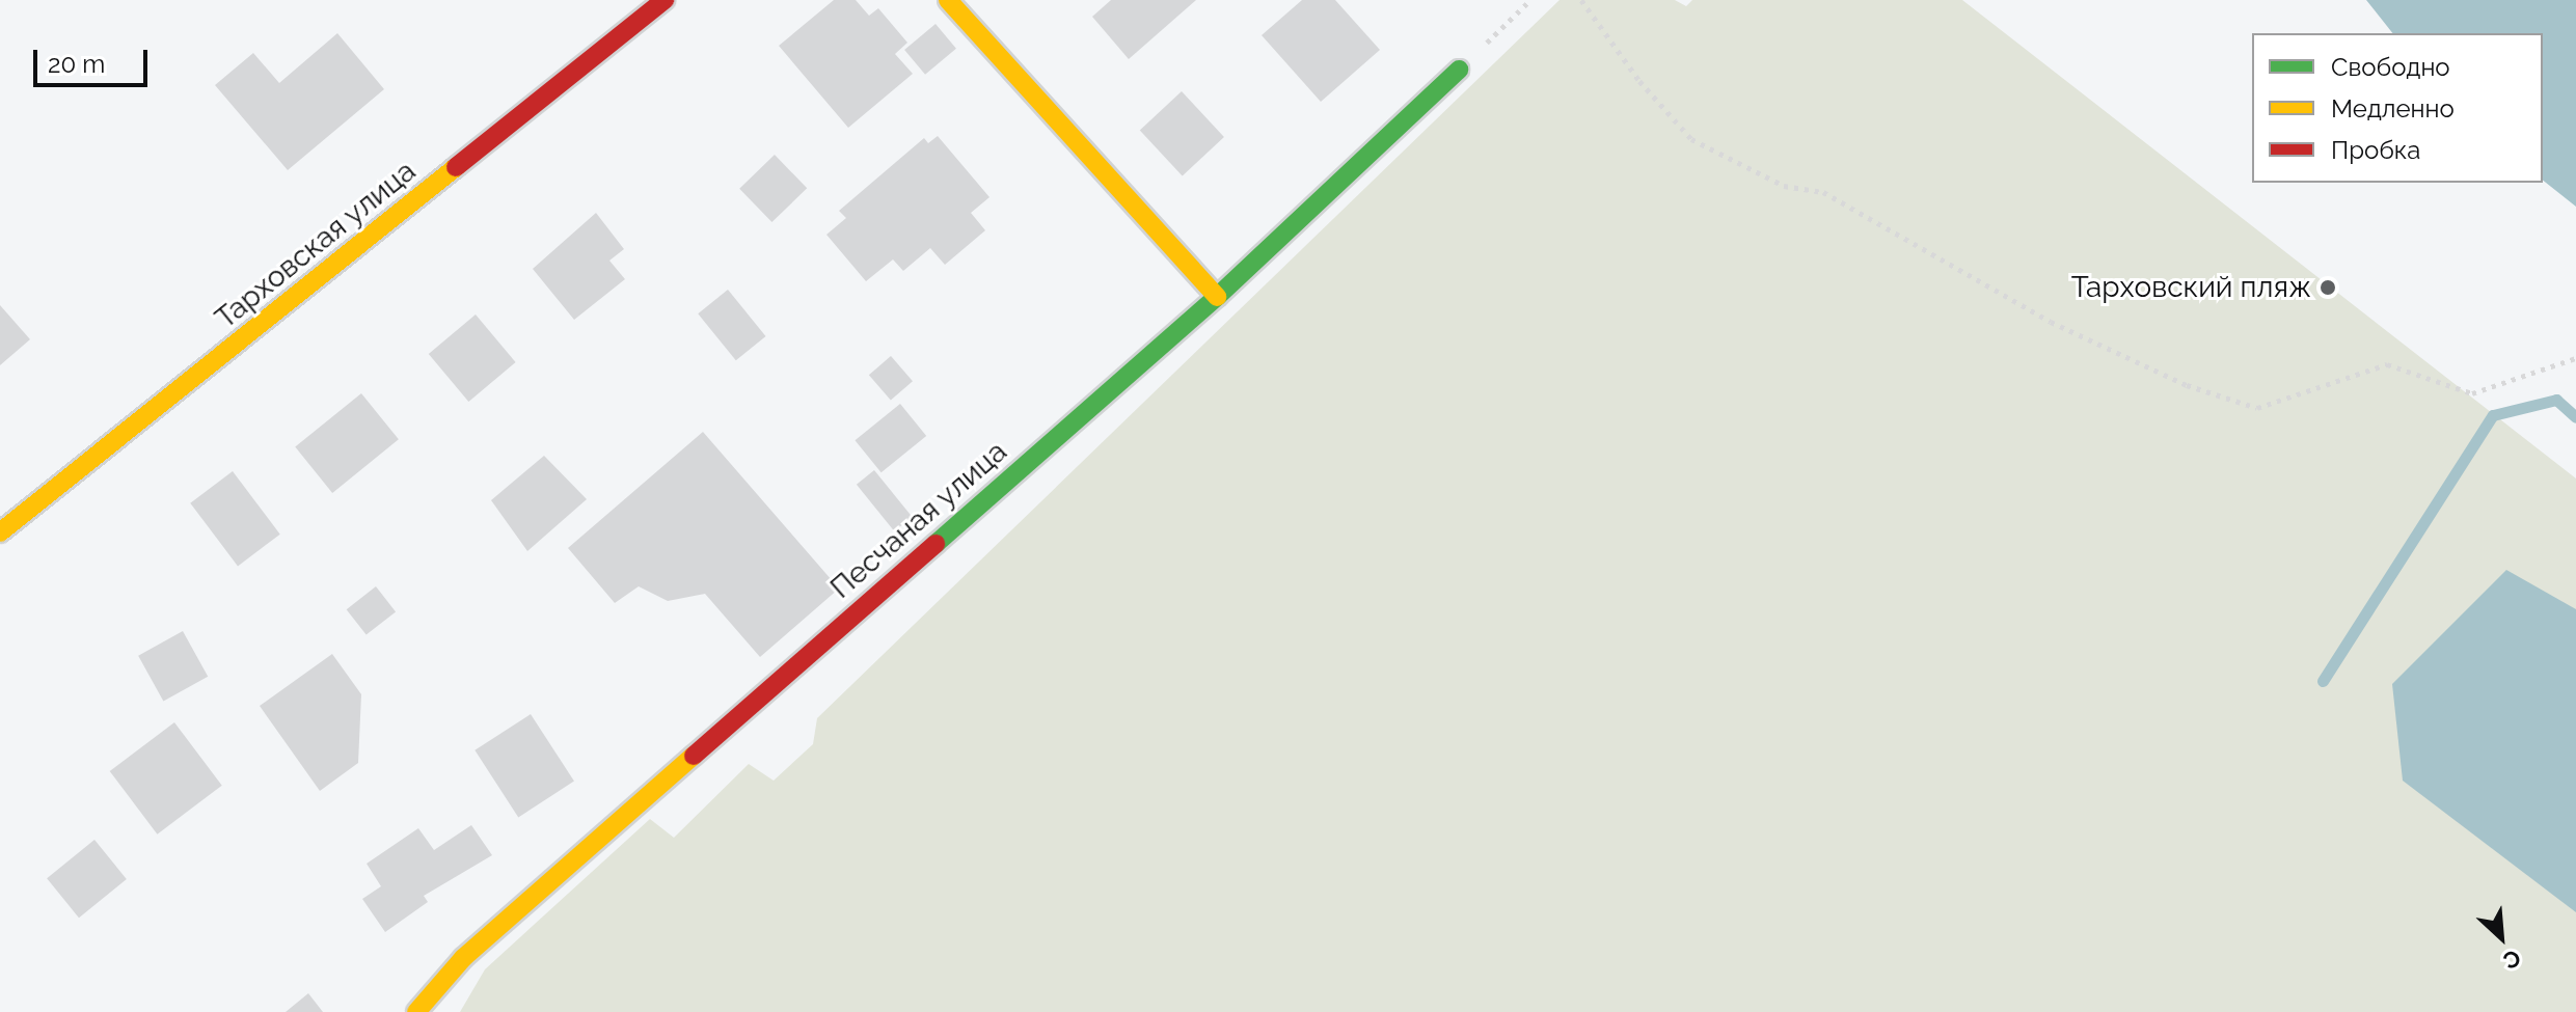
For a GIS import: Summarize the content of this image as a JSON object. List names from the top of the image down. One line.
{"streets":{"street":["Тарховская улица","Песчаная улица"]},"places":["Тарховский пляж"],"legend":["Свободно","Медленно","Пробка"],"scale_bar":"20 m","north":"bottom right"}
